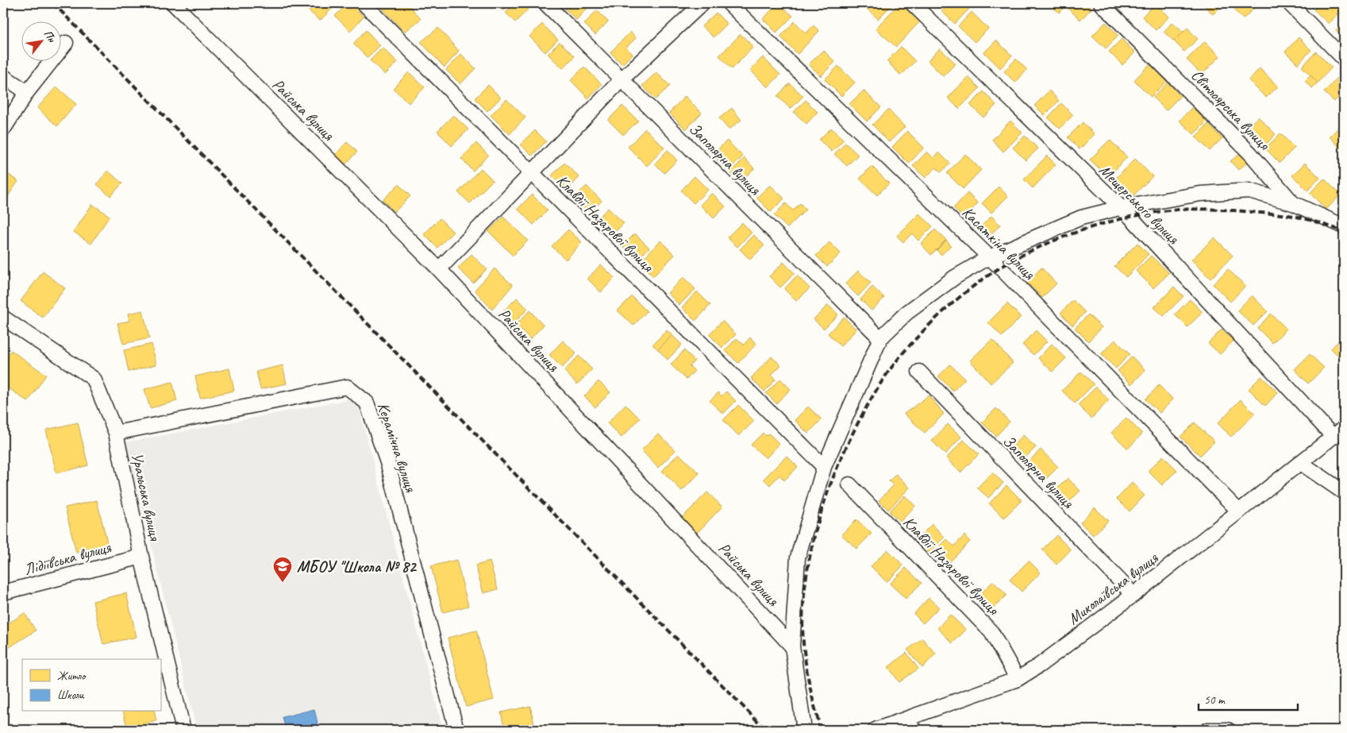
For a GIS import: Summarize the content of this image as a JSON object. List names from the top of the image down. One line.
{"streets":{"street":["Райська вулиця","Світлоярська вулиця","Заполярна вулиця","Мещерського вулиця","Клавдії Назарової вулиця","Касаткіна вулиця","Керамічна вулиця","Уральська вулиця","Лідіївська вулиця","Миколаївська вулиця"]},"crossings":[["Заполярна вулиця","Миколаївська вулиця"],["Мещерського вулиця","Миколаївська вулиця"],["Клавдії Назарової вулиця","Миколаївська вулиця"],["Касаткіна вулиця","Миколаївська вулиця"],["Керамічна вулиця","Уральська вулиця"],["Уральська вулиця","Лідіївська вулиця"]],"places":{"school or university":["МБОУ \"Школа № 82"]},"legend":["Житло","Школи"],"scale_bar":"50 m","north":"top right"}
